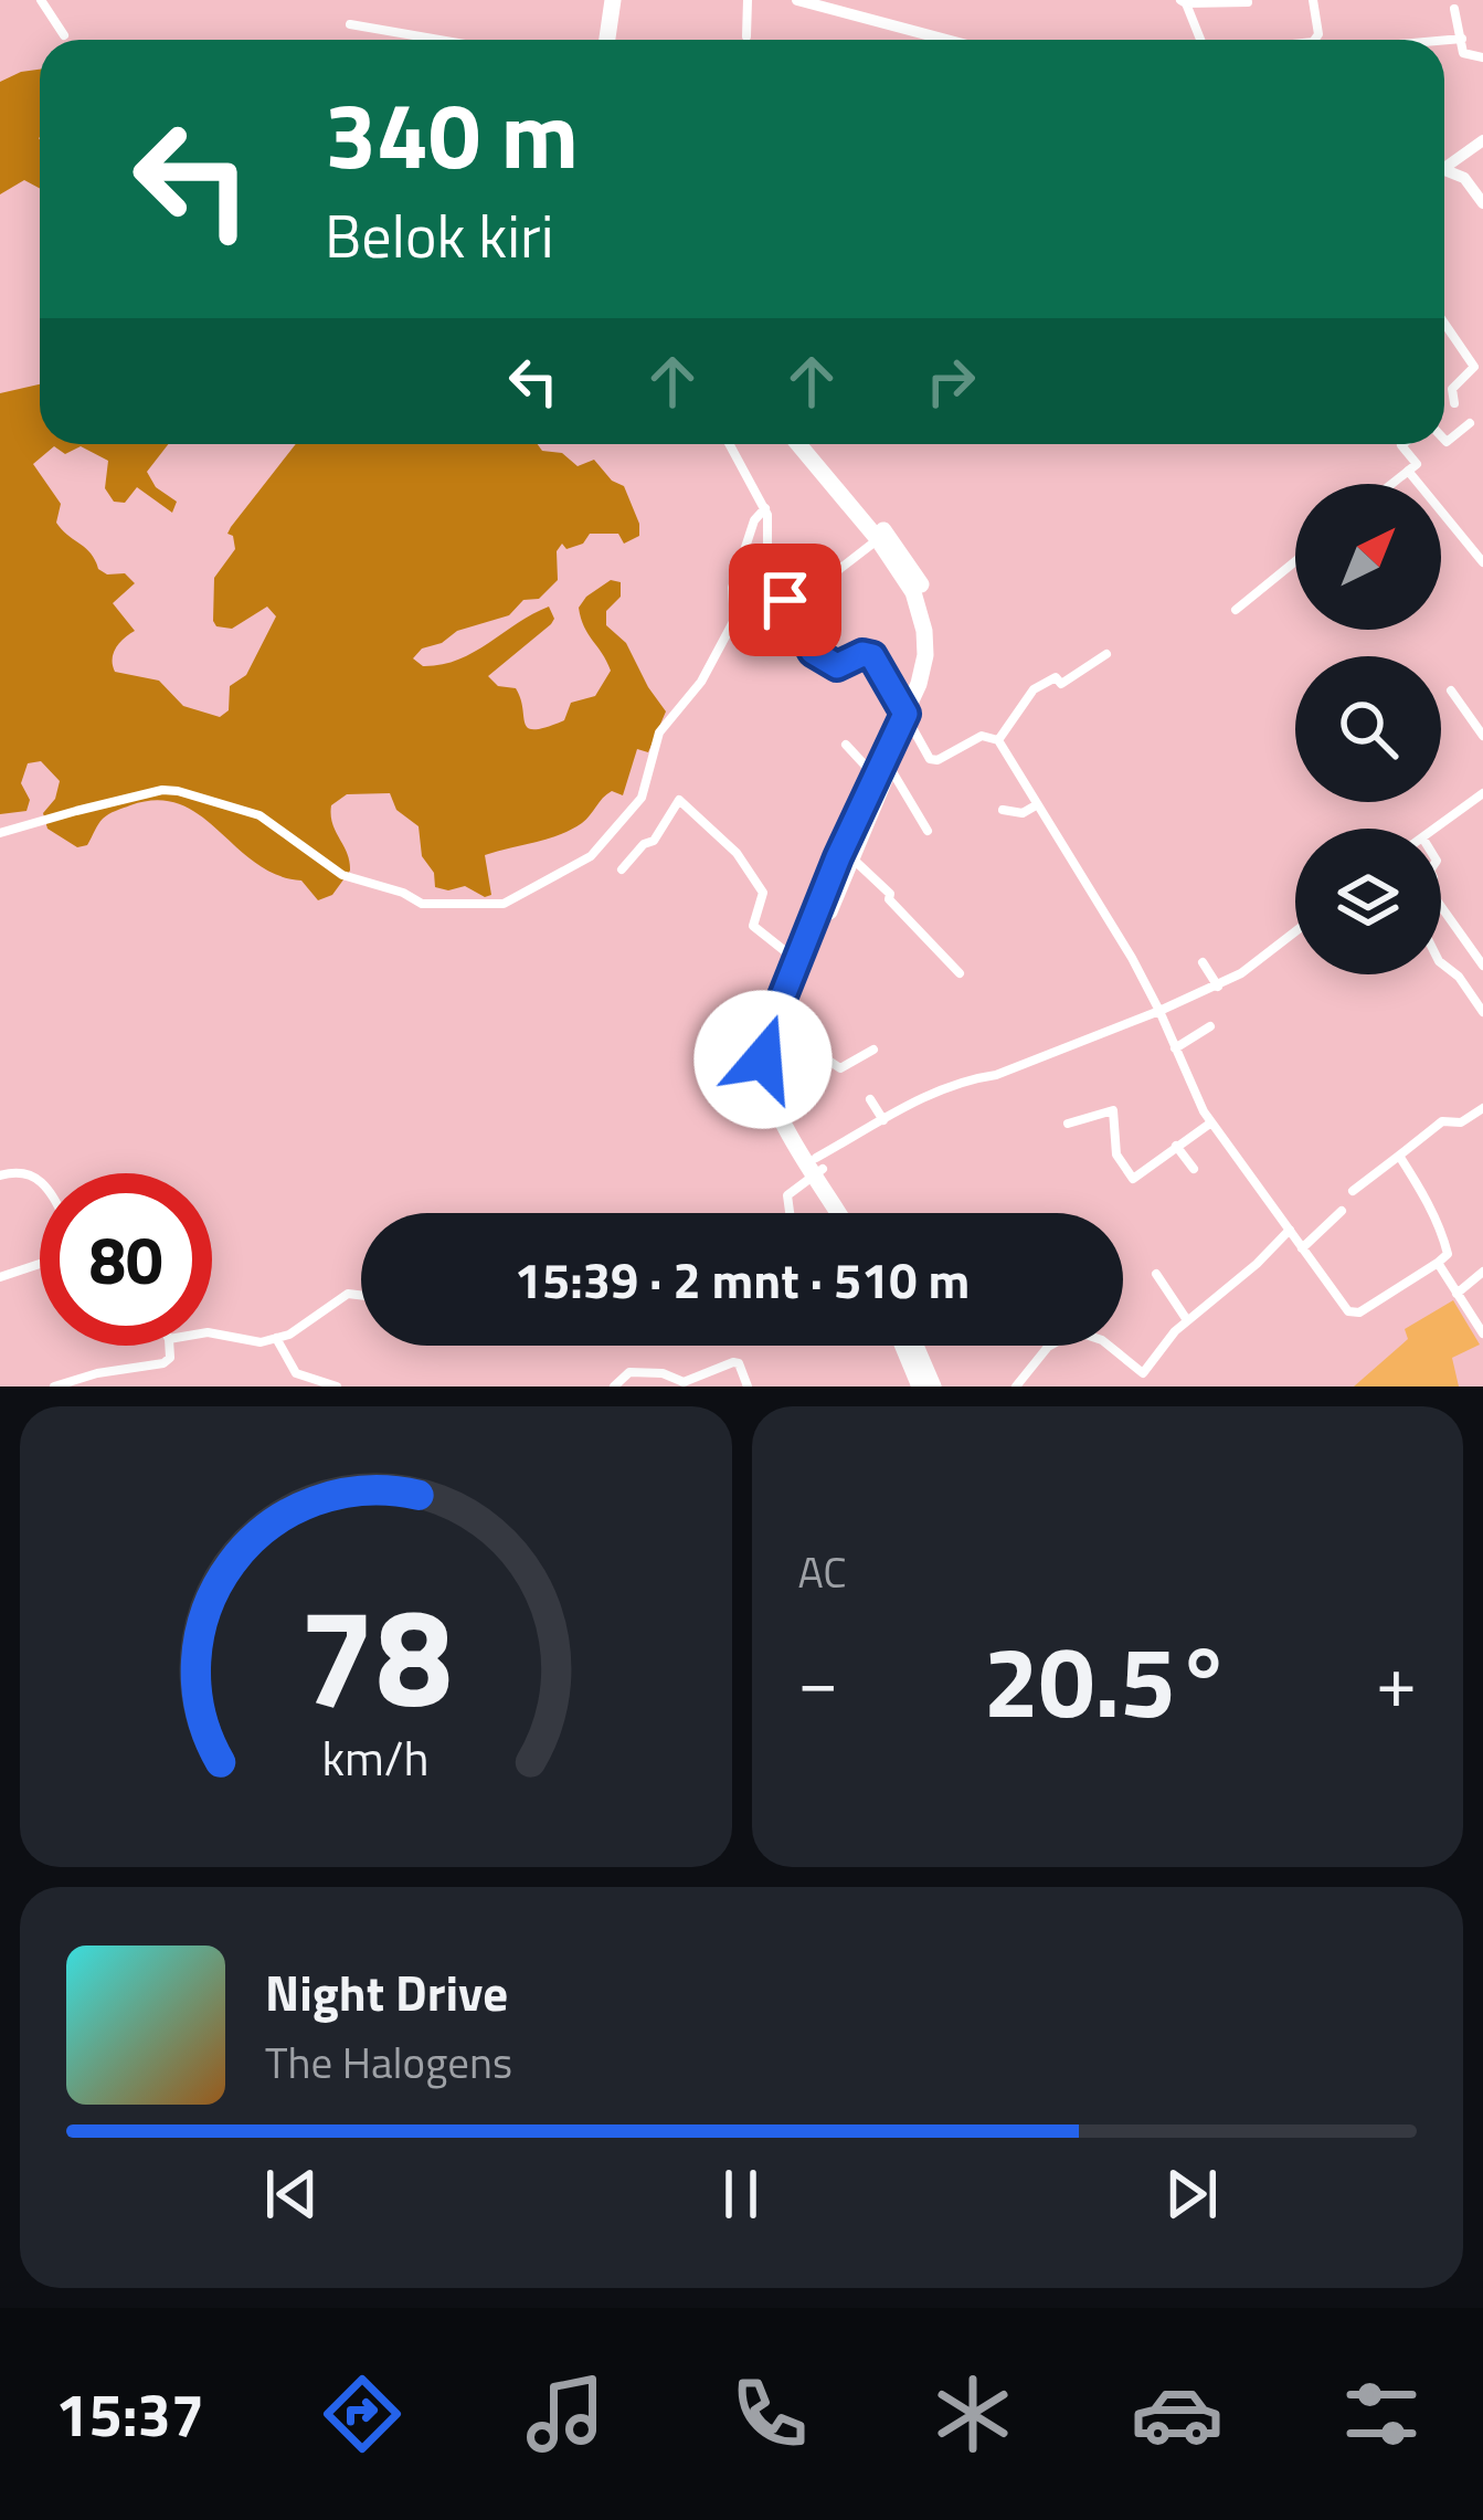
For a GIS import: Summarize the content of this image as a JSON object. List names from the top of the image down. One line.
{"north":"top right","page":{"turn":["340 m","Belok kiri"],"limit":"80","trip":"15:39 · 2 mnt · 510 m","tile":"AC","heat":["−","20.5°","+"],"song":["Night Drive","The Halogens"],"tabs":"15:37","gauge":["78","km/h"]}}
